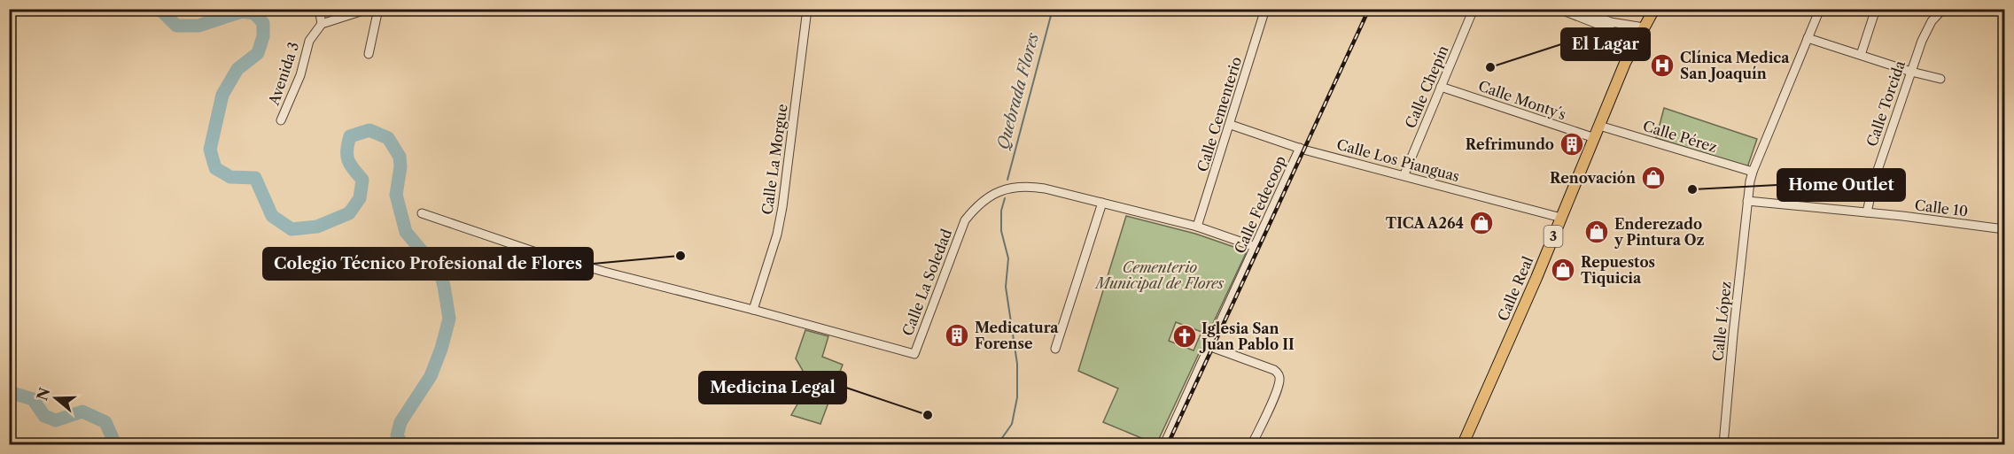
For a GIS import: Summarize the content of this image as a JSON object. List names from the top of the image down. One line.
{"streets":{"main road":["3","Calle Real"],"street":["Avenida 3","Calle Chepín","Calle Monty´s","Calle Torcida","Calle Cementerio","Calle Pérez","Calle La Morgue","Calle Los Pianguas","Calle Fedecoop","Calle 10","Calle La Soledad","Calle López"]},"crossings":[["Calle Chepín","Calle Monty´s"],["Calle Chepín","Calle Los Pianguas"],["Calle Monty´s","Calle Real"],["Calle Torcida","Calle 10"],["Calle Cementerio","Calle Los Pianguas"],["Calle Cementerio","Calle La Soledad"],["Calle Pérez","Calle Real"],["Calle Pérez","Calle López"],["Calle La Morgue","Calle La Soledad"],["Calle Los Pianguas","Calle Fedecoop"],["Calle Los Pianguas","Calle Real"],["Calle Fedecoop","Calle La Soledad"],["Calle 10","Calle López"]],"water":["Quebrada Flores"],"parks":["Cementerio Municipal de Flores"],"places":{"hospital":["Clínica Medica San Joaquín"],"other":["El Lagar","Home Outlet","Colegio Técnico Profesional de Flores","Medicina Legal"],"building":["Refrimundo","Medicatura Forense"],"shop":["Renovación","TICA A264","Enderezado y Pintura Oz","Repuestos Tiquicia"],"church":["Iglesia San Juan Pablo II"]},"north":"left"}
